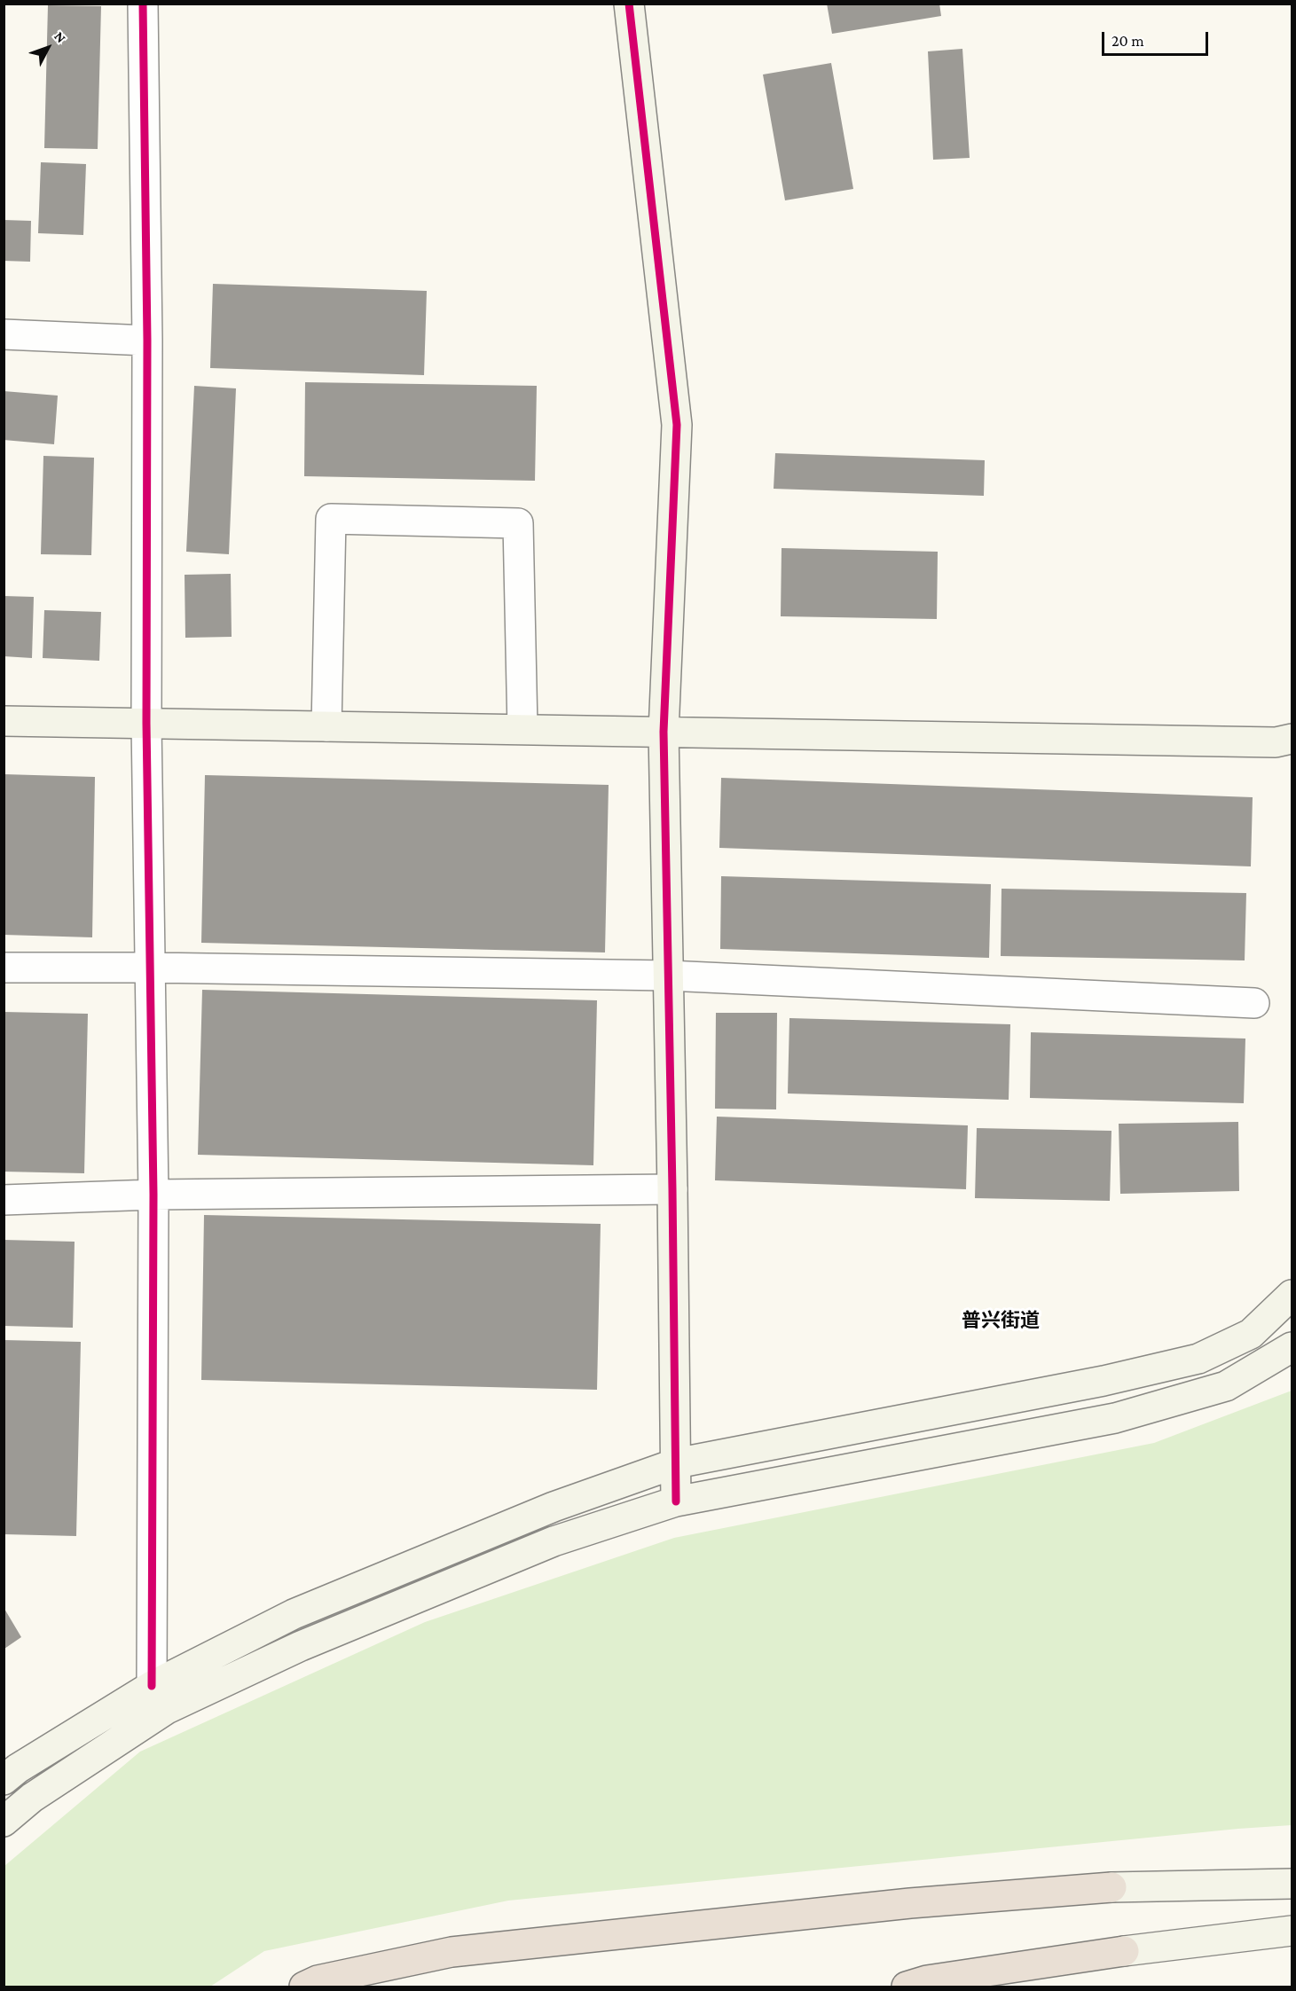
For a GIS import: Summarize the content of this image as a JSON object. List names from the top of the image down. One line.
{"districts":["普兴街道"],"scale_bar":"20 m","north":"top right"}
